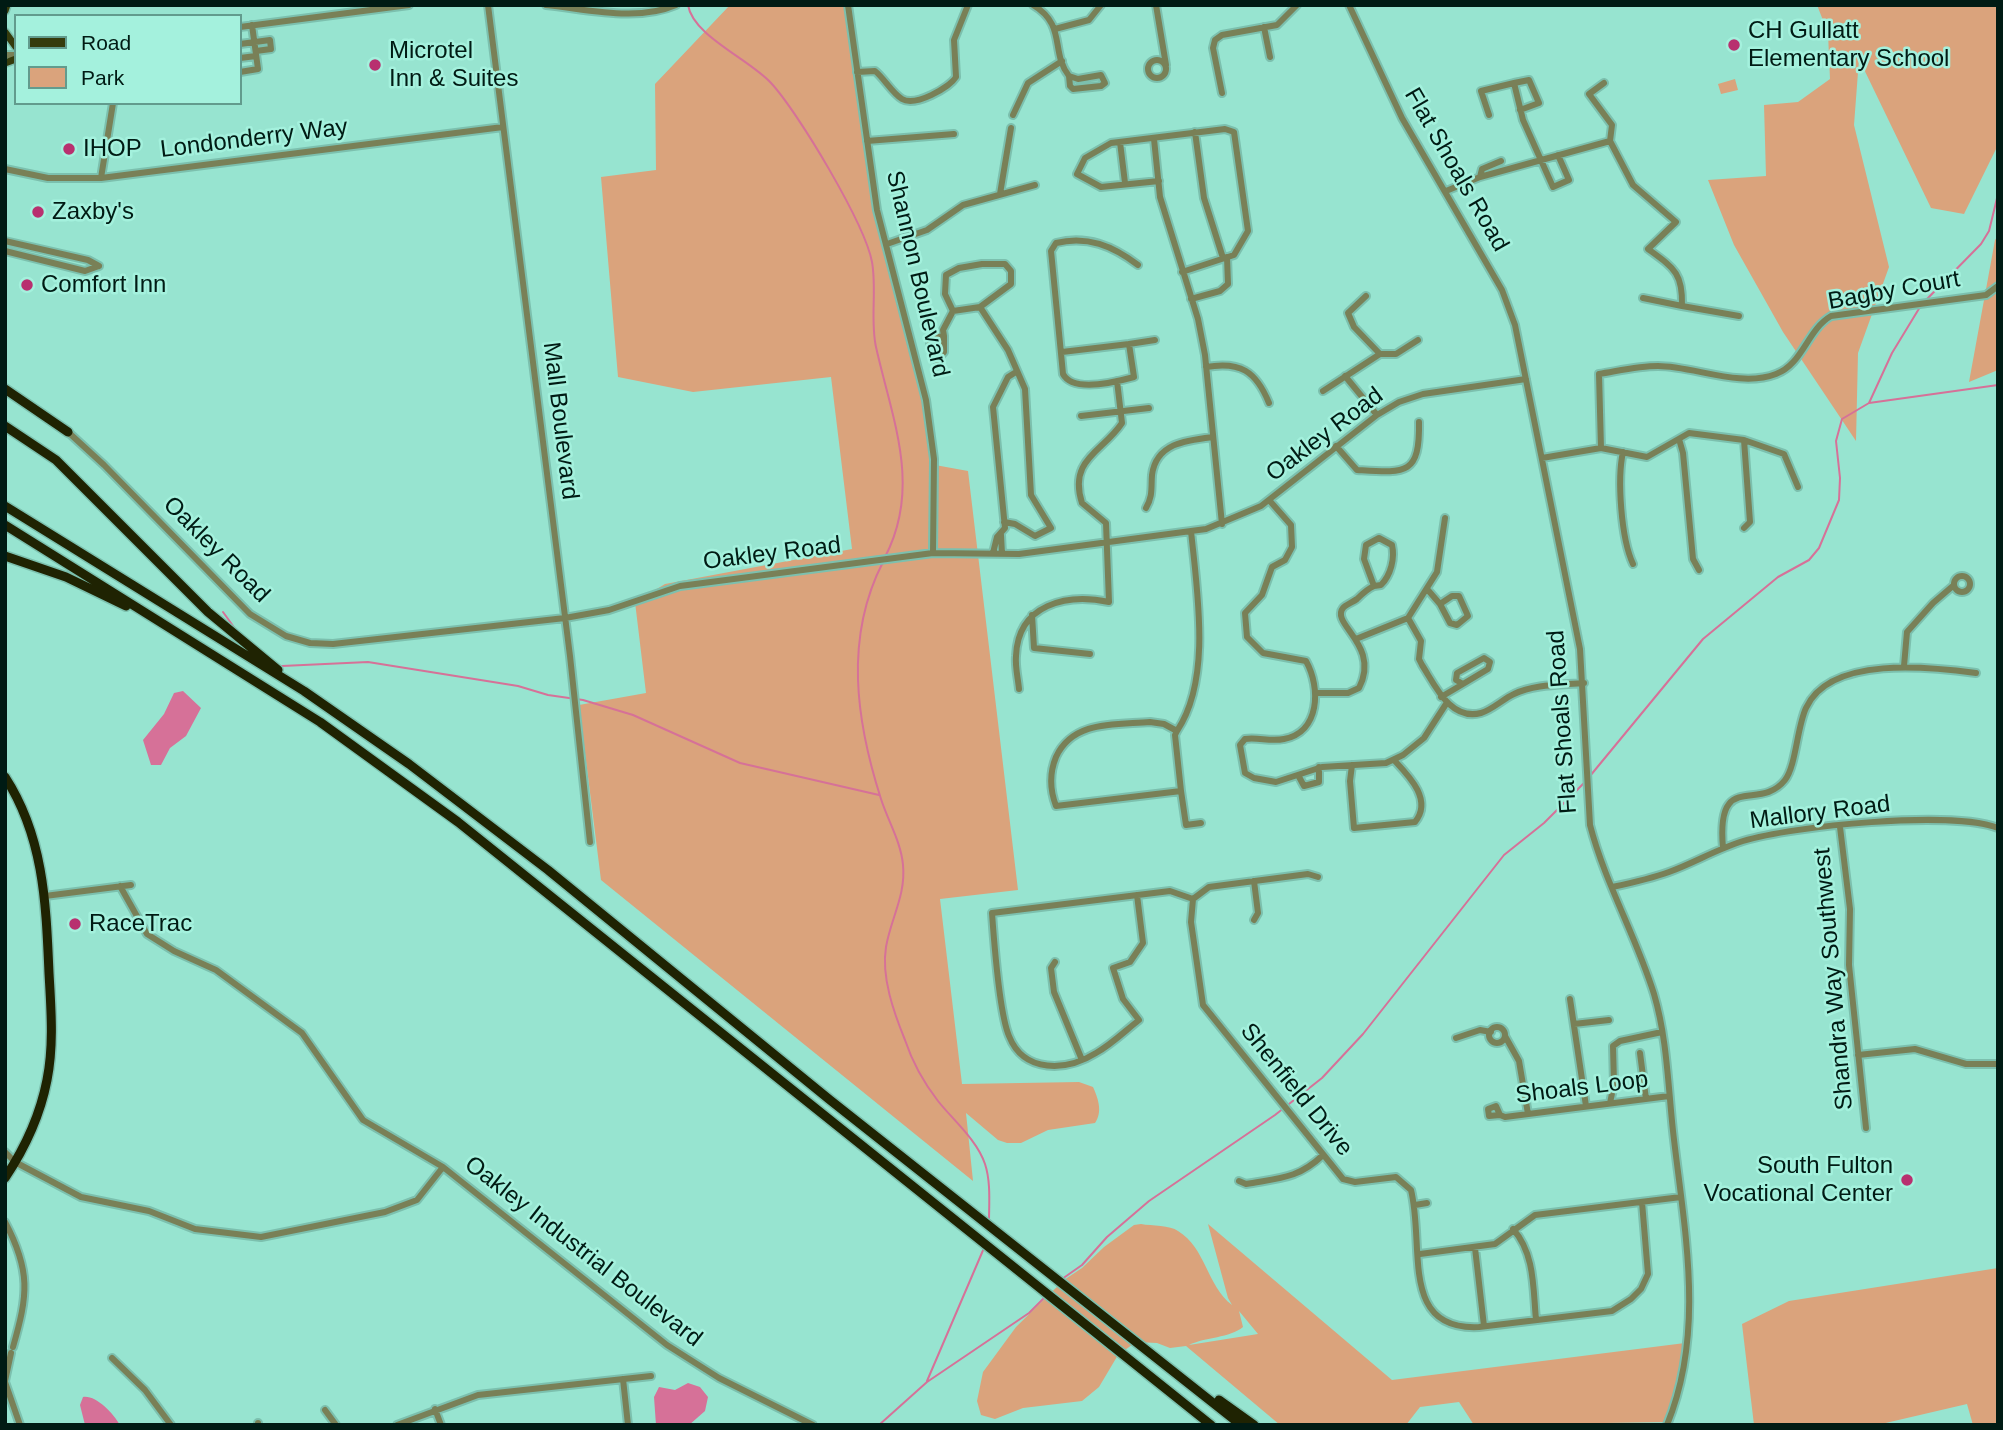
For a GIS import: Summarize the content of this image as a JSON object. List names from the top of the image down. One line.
{"streets":{"street":["Londonderry Way","Flat Shoals Road","Shannon Boulevard","Bagby Court","Mall Boulevard","Oakley Road","Mallory Road","Shandra Way Southwest","Shoals Loop","Shenfield Drive","Oakley Industrial Boulevard"]},"crossings":[["Londonderry Way","Mall Boulevard"],["Flat Shoals Road","Oakley Road"],["Flat Shoals Road","Mallory Road"],["Flat Shoals Road","Shoals Loop"],["Shannon Boulevard","Oakley Road"],["Mall Boulevard","Oakley Road"],["Mallory Road","Shandra Way Southwest"]],"places":["CH Gullatt Elementary School","Microtel Inn & Suites","IHOP","Zaxby's","Comfort Inn","RaceTrac","South Fulton Vocational Center"],"legend":["Road","Park"]}
